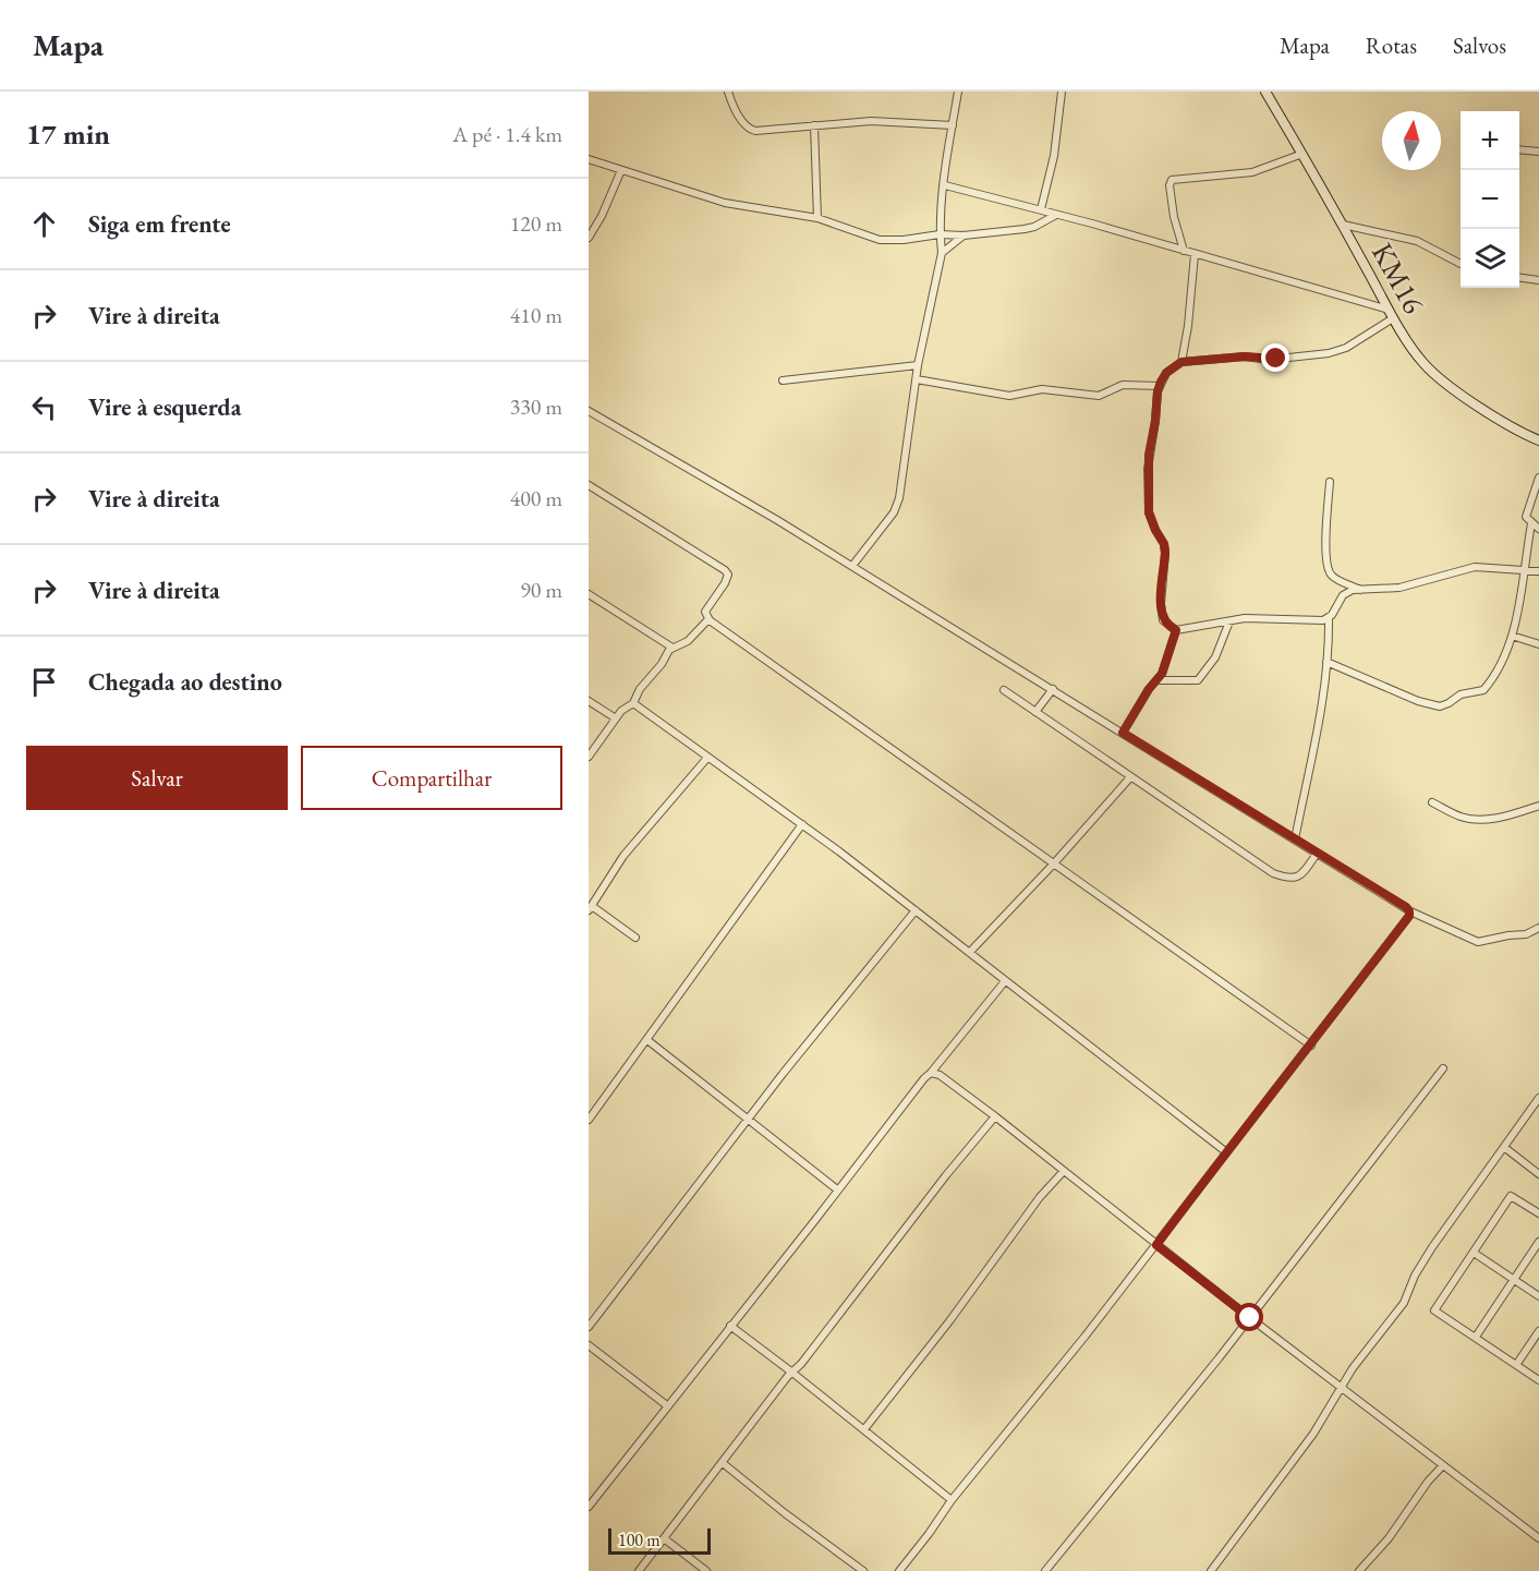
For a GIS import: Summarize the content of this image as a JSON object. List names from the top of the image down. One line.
{"streets":{"street":["KM16"]},"scale_bar":"100 m","north":"top","page":{"header":"Mapa","nav":["Mapa","Rotas","Salvos"],"heading":["17 min","A pé · 1.4 km"],"map_buttons":["+","−"],"list":[["Siga em frente","120 m"],["Vire à direita","410 m"],["Vire à esquerda","330 m"],["Vire à direita","400 m"],["Vire à direita","90 m"],"Chegada ao destino"],"buttons":["Salvar","Compartilhar"],"scale":"100 m"}}
